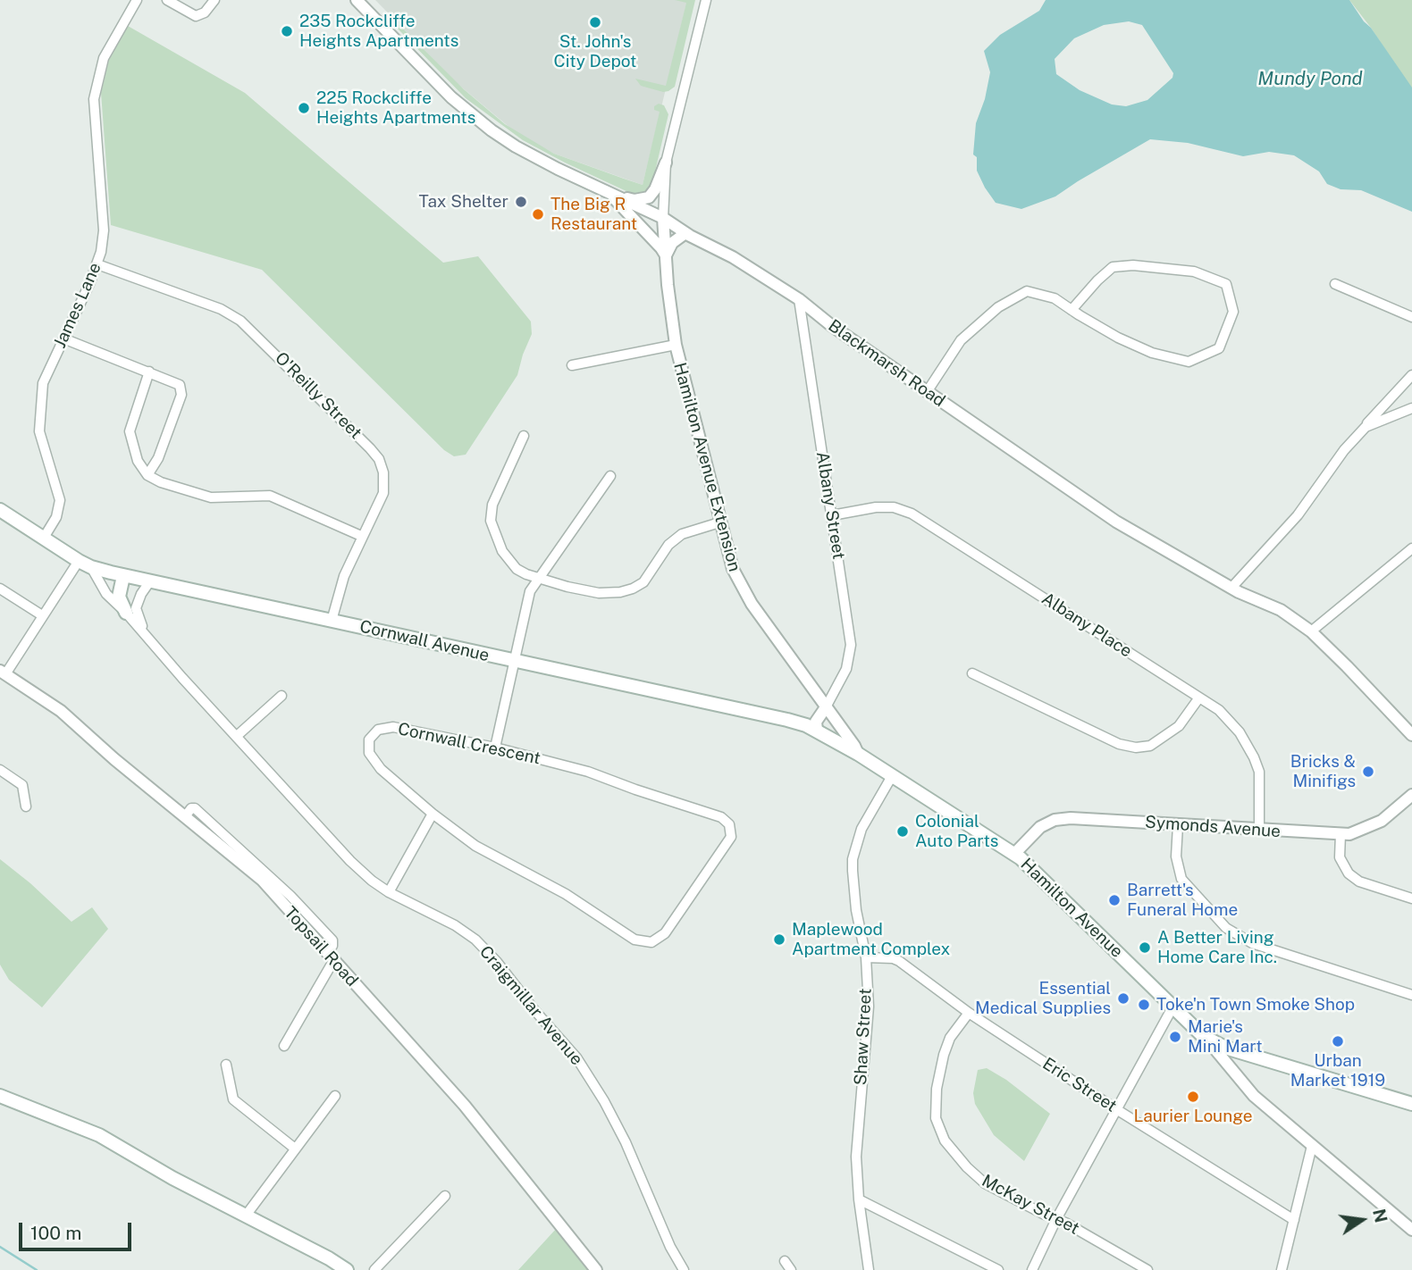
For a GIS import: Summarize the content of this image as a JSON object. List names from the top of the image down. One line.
{"streets":{"main road":["Cornwall Avenue","Hamilton Avenue"],"street":["James Lane","Blackmarsh Road","O'Reilly Street","Hamilton Avenue Extension","Albany Street","Albany Place","Cornwall Crescent","Symonds Avenue","Topsail Road","Craigmillar Avenue","Shaw Street","Eric Street","McKay Street"]},"crossings":[["James Lane","O'Reilly Street"],["James Lane","Cornwall Avenue"],["Blackmarsh Road","Hamilton Avenue Extension"],["Blackmarsh Road","Albany Street"],["O'Reilly Street","Cornwall Avenue"],["Hamilton Avenue Extension","Albany Street"],["Hamilton Avenue Extension","Cornwall Avenue"],["Hamilton Avenue Extension","Hamilton Avenue"],["Albany Street","Albany Place"],["Albany Street","Cornwall Avenue"],["Albany Place","Symonds Avenue"],["Cornwall Avenue","Hamilton Avenue"],["Cornwall Avenue","Craigmillar Avenue"],["Symonds Avenue","Hamilton Avenue"],["Hamilton Avenue","Shaw Street"],["Shaw Street","Eric Street"],["Eric Street","McKay Street"]],"water":["Mundy Pond"],"places":["St. John's City Depot","235 Rockcliffe Heights Apartments","225 Rockcliffe Heights Apartments","Tax Shelter","The Big R Restaurant","Bricks & Minifigs","Colonial Auto Parts","Barrett's Funeral Home","Maplewood Apartment Complex","A Better Living Home Care Inc.","Essential Medical Supplies","Toke'n Town Smoke Shop","Marie's Mini Mart","Urban Market 1919","Laurier Lounge"],"scale_bar":"100 m","north":"right"}
